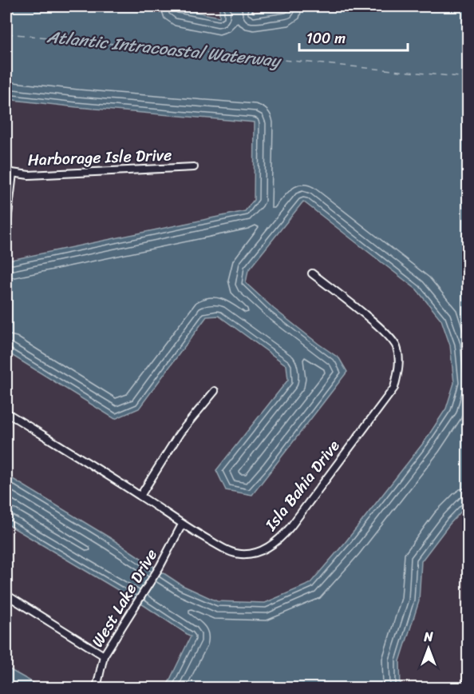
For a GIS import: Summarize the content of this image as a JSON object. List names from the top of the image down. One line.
{"streets":{"street":["Harborage Isle Drive","Isla Bahia Drive","West Lake Drive"]},"crossings":[["Isla Bahia Drive","West Lake Drive"]],"water":["Atlantic Intracoastal Waterway"],"scale_bar":"100 m","north":"top"}
